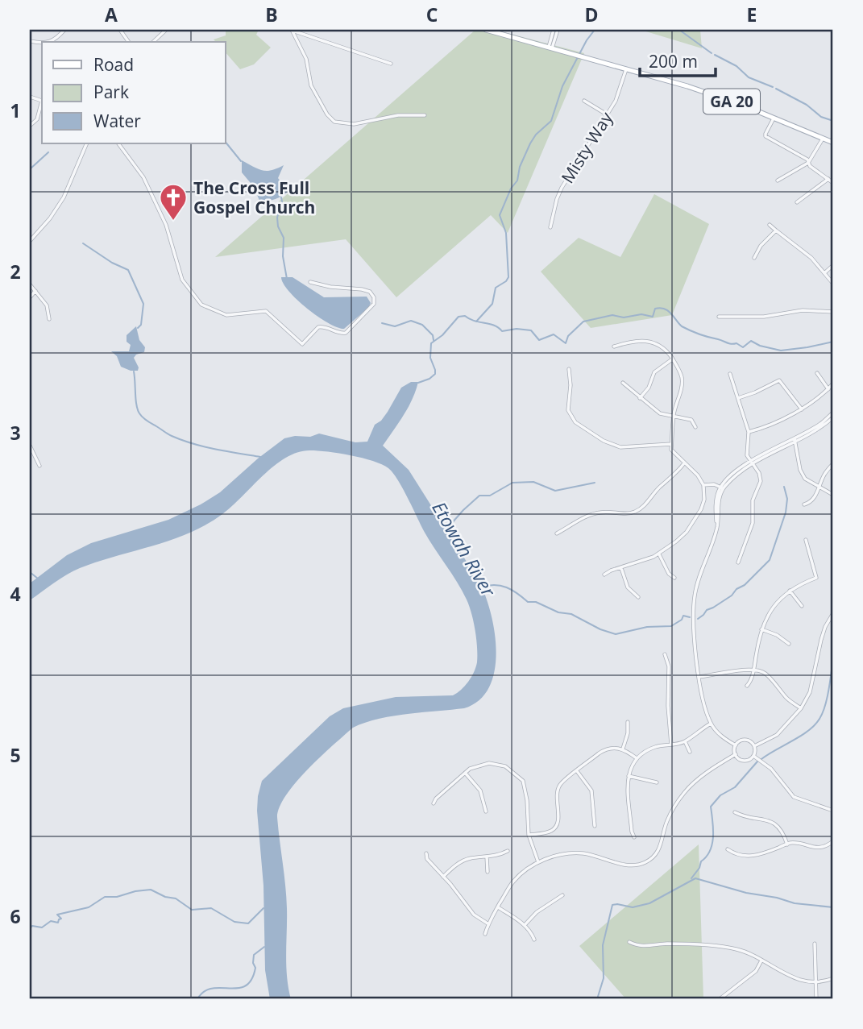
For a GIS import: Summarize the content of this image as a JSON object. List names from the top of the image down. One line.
{"streets":{"main road":["GA 20"],"street":["Misty Way"]},"crossings":[["GA 20","Misty Way"]],"water":["Etowah River"],"places":{"church":["The Cross Full Gospel Church"]},"legend":["Road","Park","Water"],"scale_bar":"200 m","grid":{"columns":["A","B","C","D","E"],"rows":["1","2","3","4","5","6"]}}
